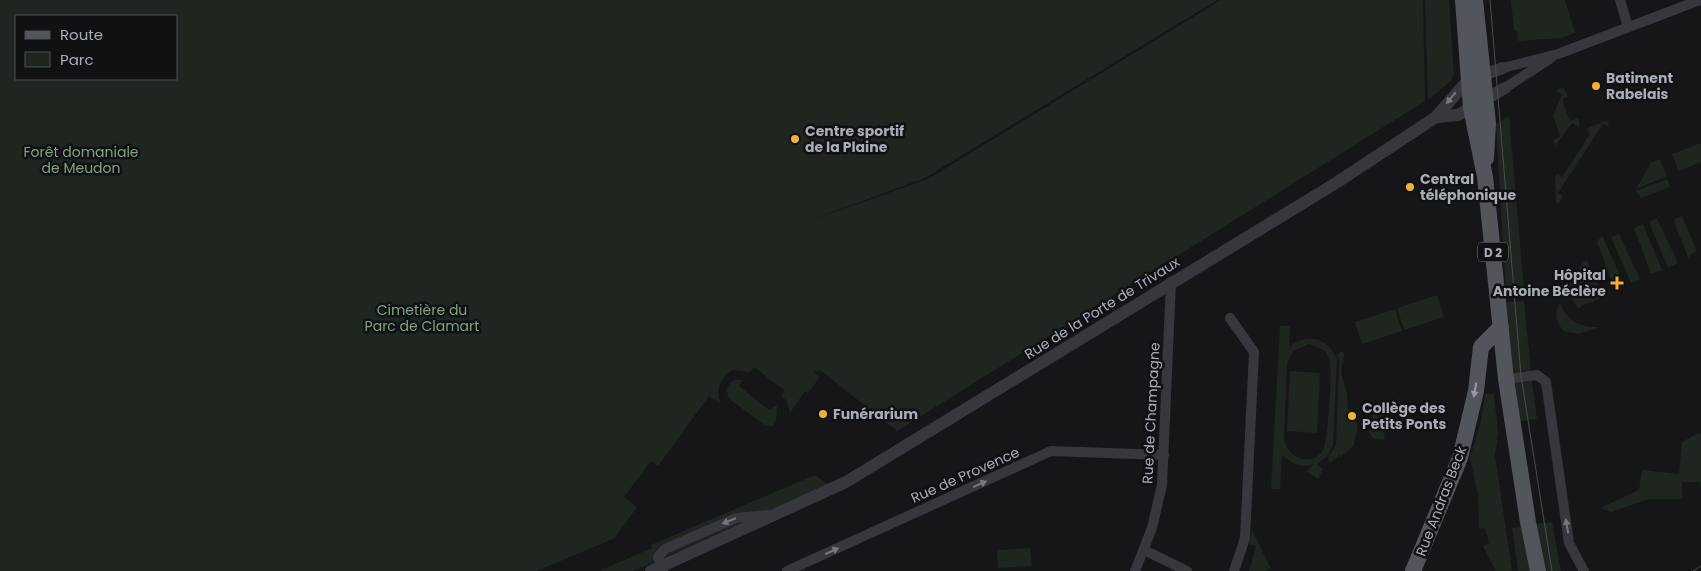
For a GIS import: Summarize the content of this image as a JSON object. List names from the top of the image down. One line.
{"streets":{"main road":["D 2","Rue Andras Beck"],"street":["Rue de la Porte de Trivaux","Rue de Champagne","Rue de Provence"]},"crossings":[["D 2","Rue de la Porte de Trivaux"],["D 2","Rue Andras Beck"],["Rue de la Porte de Trivaux","Rue de Champagne"],["Rue de Champagne","Rue de Provence"]],"one_way":["Rue de Provence","Rue Andras Beck"],"parks":["Forêt domaniale de Meudon","Cimetière du Parc de Clamart"],"places":{"other":["Batiment Rabelais","Centre sportif de la Plaine","Central téléphonique","Funérarium","Collège des Petits Ponts"],"health":["Hôpital Antoine Béclère"]},"legend":["Route","Parc"]}
